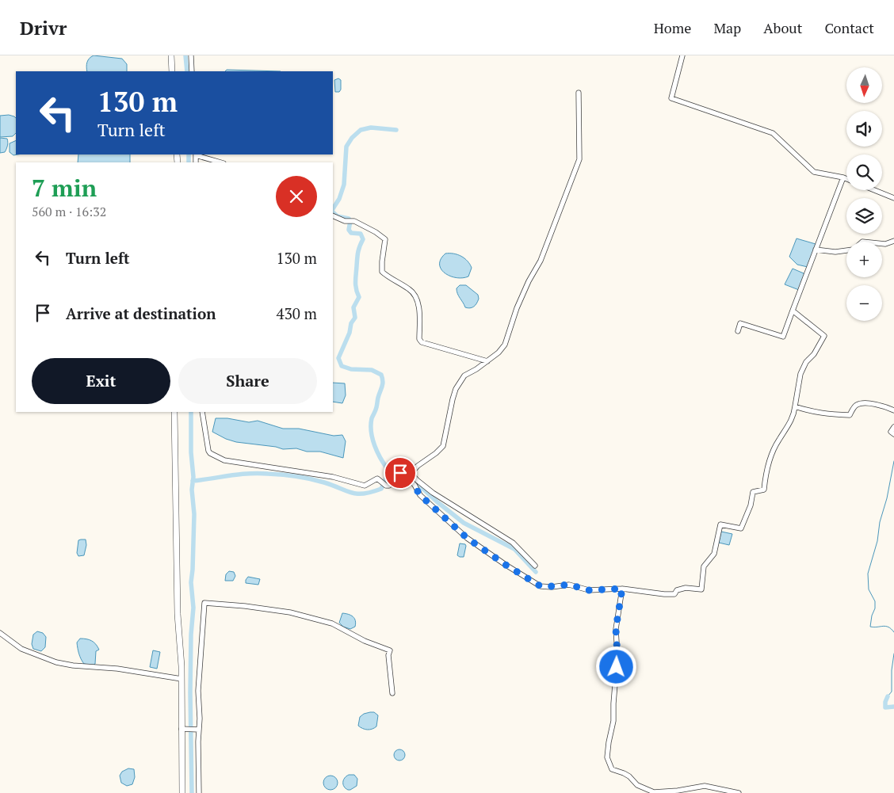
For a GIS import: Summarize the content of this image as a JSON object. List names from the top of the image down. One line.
{"north":"bottom","page":{"header":"Drivr","nav":["Home","Map","About","Contact"],"map_buttons":["+","−"],"turn":["130 m","Turn left"],"heading":["7 min","560 m · 16:32"],"list":[{"name":"Turn left","value":"130 m"},{"name":"Arrive at destination","value":"430 m"}],"buttons":["Exit","Share"]}}
